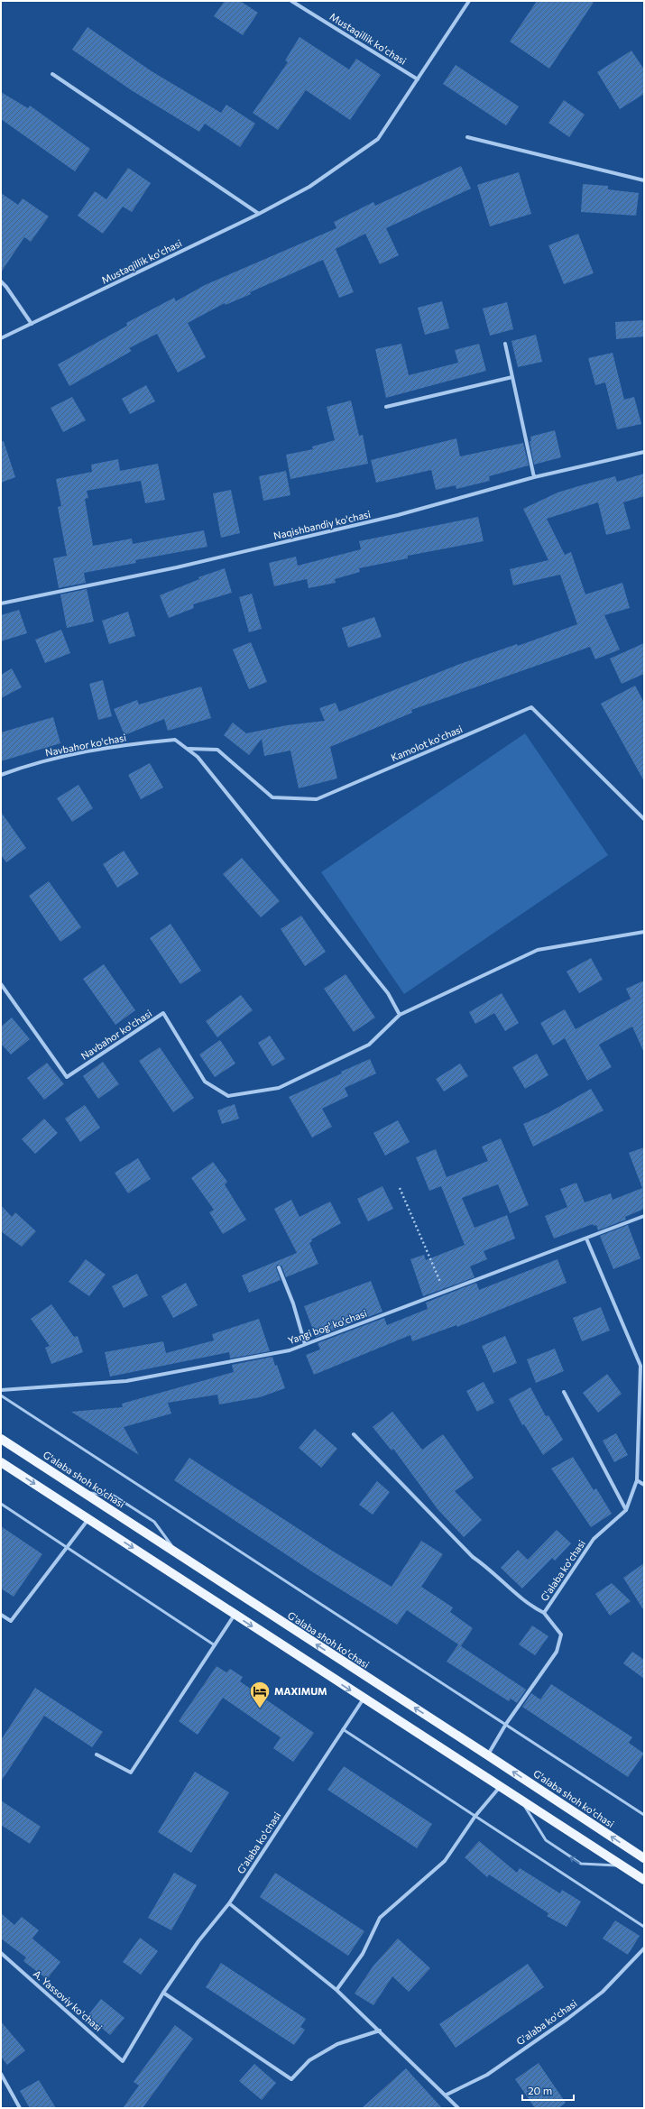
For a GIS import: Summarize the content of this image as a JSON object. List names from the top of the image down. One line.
{"streets":{"main road":["G'alaba shoh ko'chasi"],"street":["Mustaqillik ko'chasi","Naqishbandiy ko'chasi","Kamolot ko'chasi","Navbahor ko'chasi","Yangi bog' ko'chasi","G'alaba ko'chasi","A. Yassoviy ko'chasi"]},"crossings":[["Kamolot ko'chasi","Navbahor ko'chasi"],["Yangi bog' ko'chasi","G'alaba ko'chasi"],["G'alaba shoh ko'chasi","G'alaba ko'chasi"],["G'alaba ko'chasi","A. Yassoviy ko'chasi"]],"places":{"hotel":["MAXIMUM"]},"scale_bar":"20 m"}
